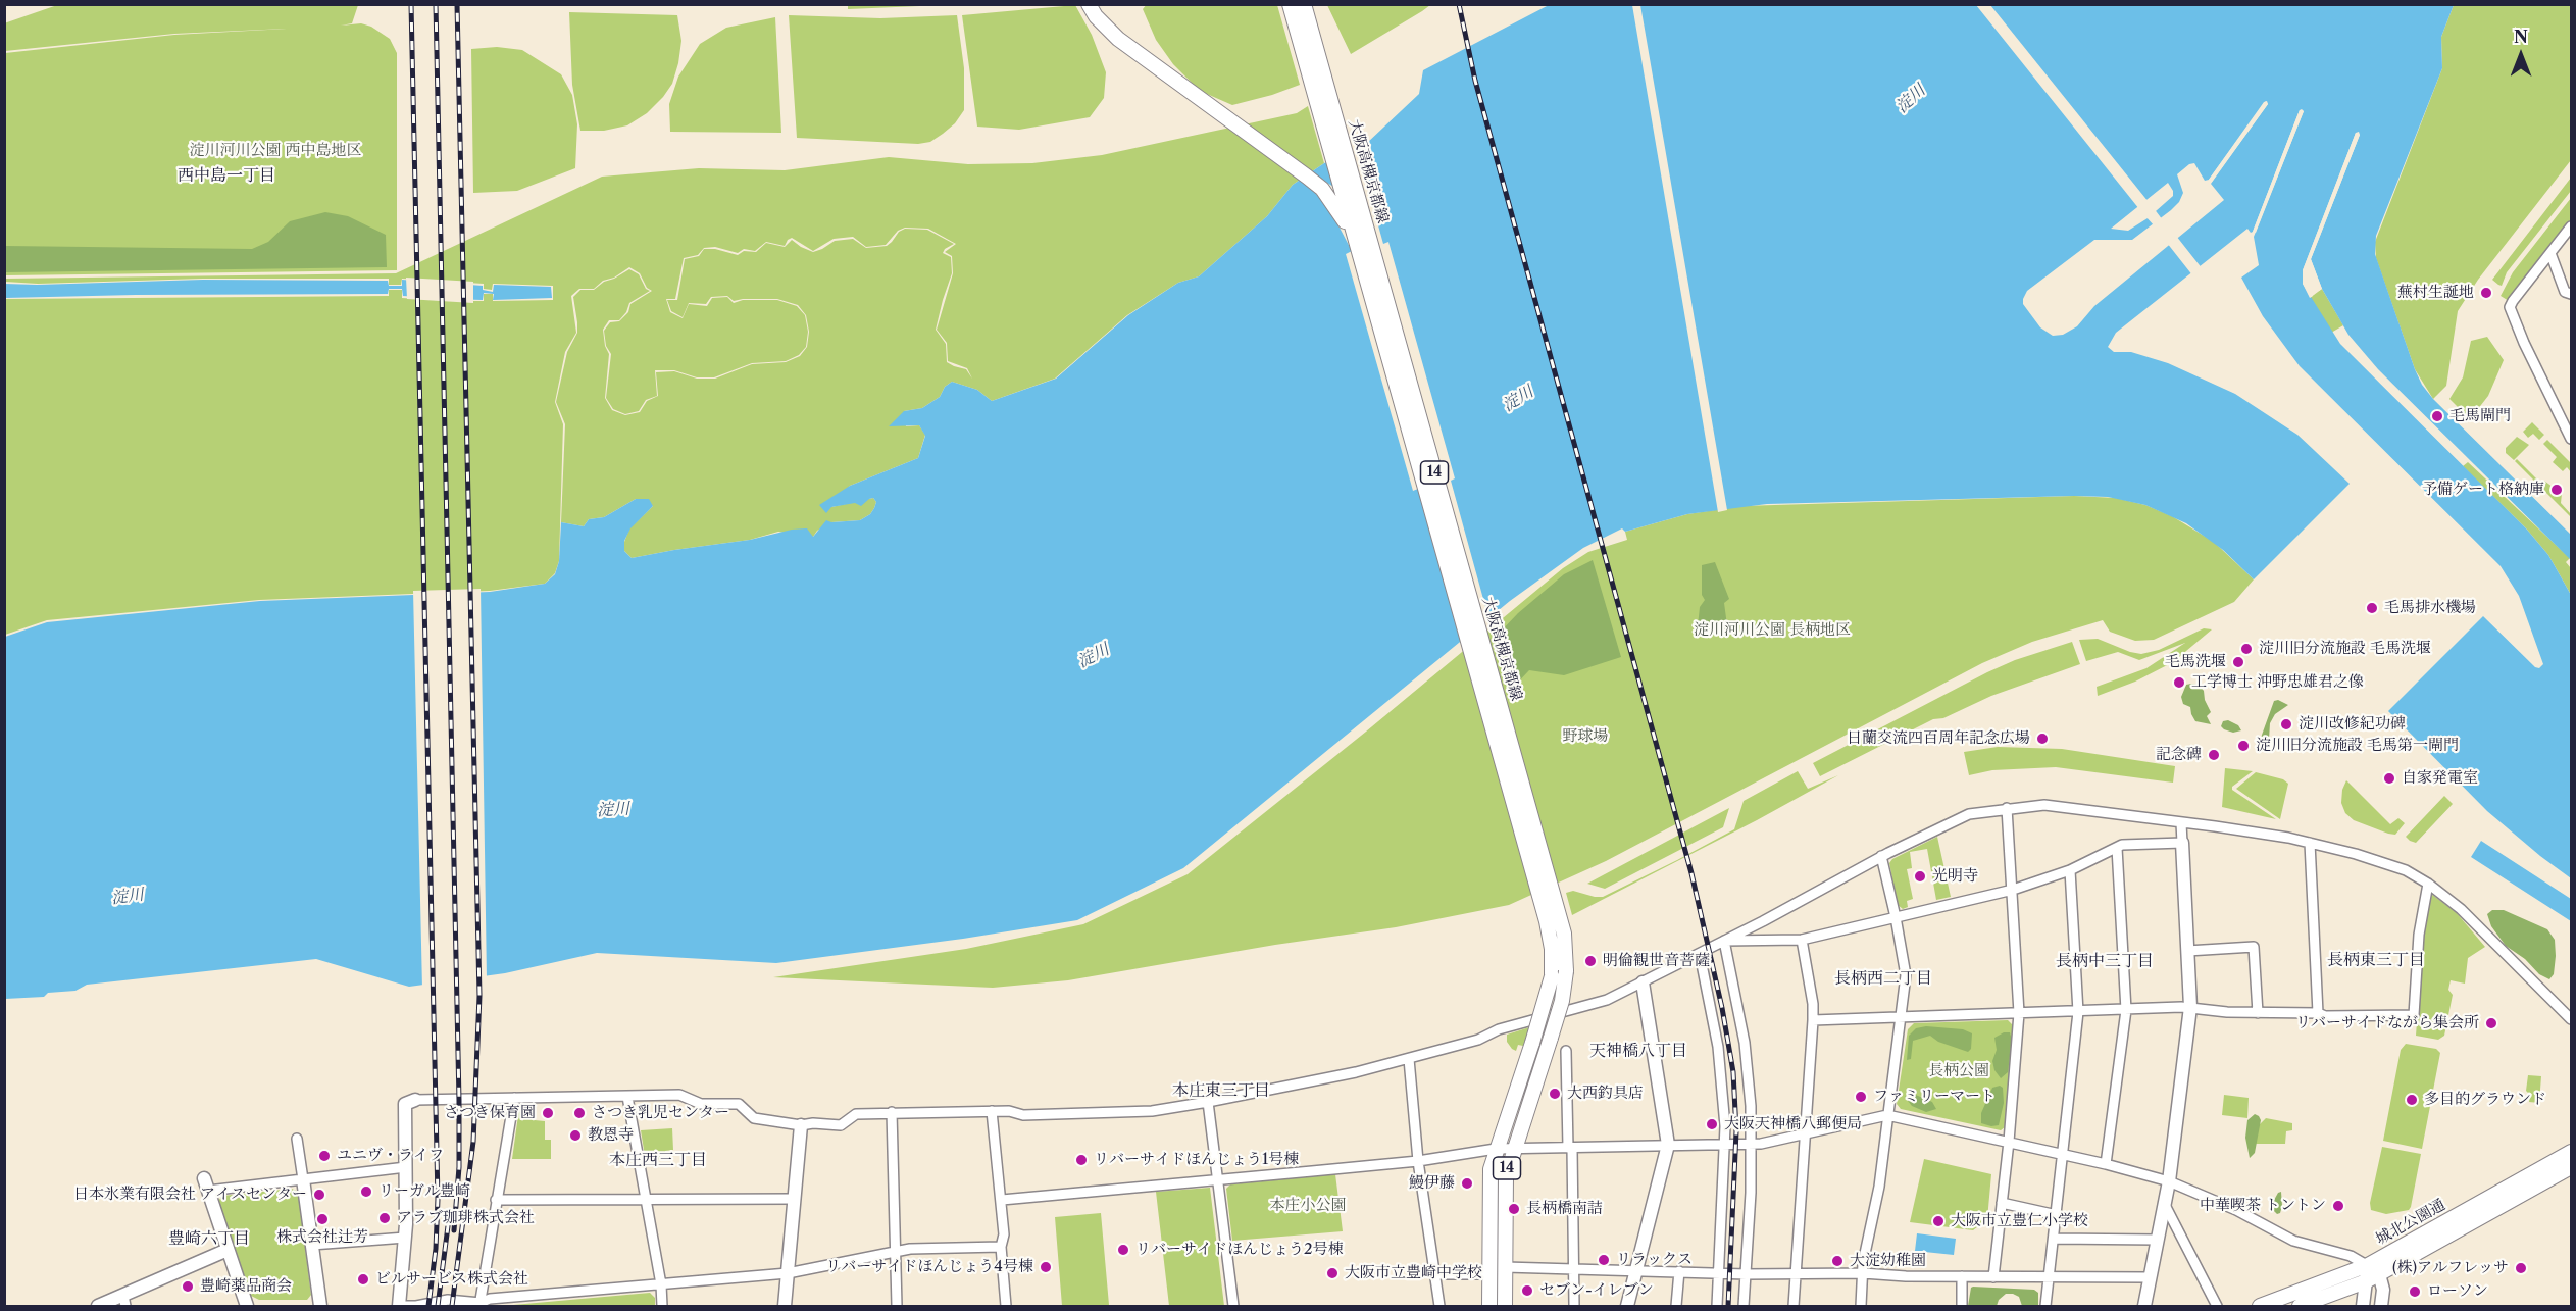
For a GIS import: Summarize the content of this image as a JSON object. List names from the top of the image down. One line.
{"streets":{"main road":["大阪高槻京都線","14","城北公園通"]},"districts":["西中島一丁目","長柄東三丁目","長柄中三丁目","長柄西二丁目","天神橋八丁目","本庄東三丁目","本庄西三丁目","豊崎六丁目"],"water":["淀川"],"parks":["淀川河川公園 西中島地区","淀川河川公園 長柄地区","野球場","長柄公園","本庄小公園"],"places":["蕪村生誕地","毛馬閘門","予備ゲート格納庫","毛馬排水機場","淀川旧分流施設 毛馬洗堰","毛馬洗堰","工学博士 沖野忠雄君之像","淀川改修紀功碑","日蘭交流四百周年記念広場","淀川旧分流施設 毛馬第一閘門","記念碑","自家発電室","光明寺","明倫観世音菩薩","リバーサイドながら集会所","大西釣具店","ファミリーマート","多目的グラウンド","さつき保育園","さつき乳児センター","大阪天神橋八郵便局","教恩寺","ユニヴ・ライフ","リバーサイドほんじょう1号棟","鰻伊藤","リーガル豊崎","日本氷業有限会社 アイスセンター","中華喫茶 トントン","長柄橋南詰","アラブ珈琲株式会社","株式会社辻芳","大阪市立豊仁小学校","リバーサイドほんじょう2号棟","リラックス","大淀幼稚園","リバーサイドほんじょう4号棟","(株)アルフレッサ","大阪市立豊崎中学校","ビルサービス株式会社","豊崎薬品商会","セブン-イレブン","ローソン"],"north":"top"}
